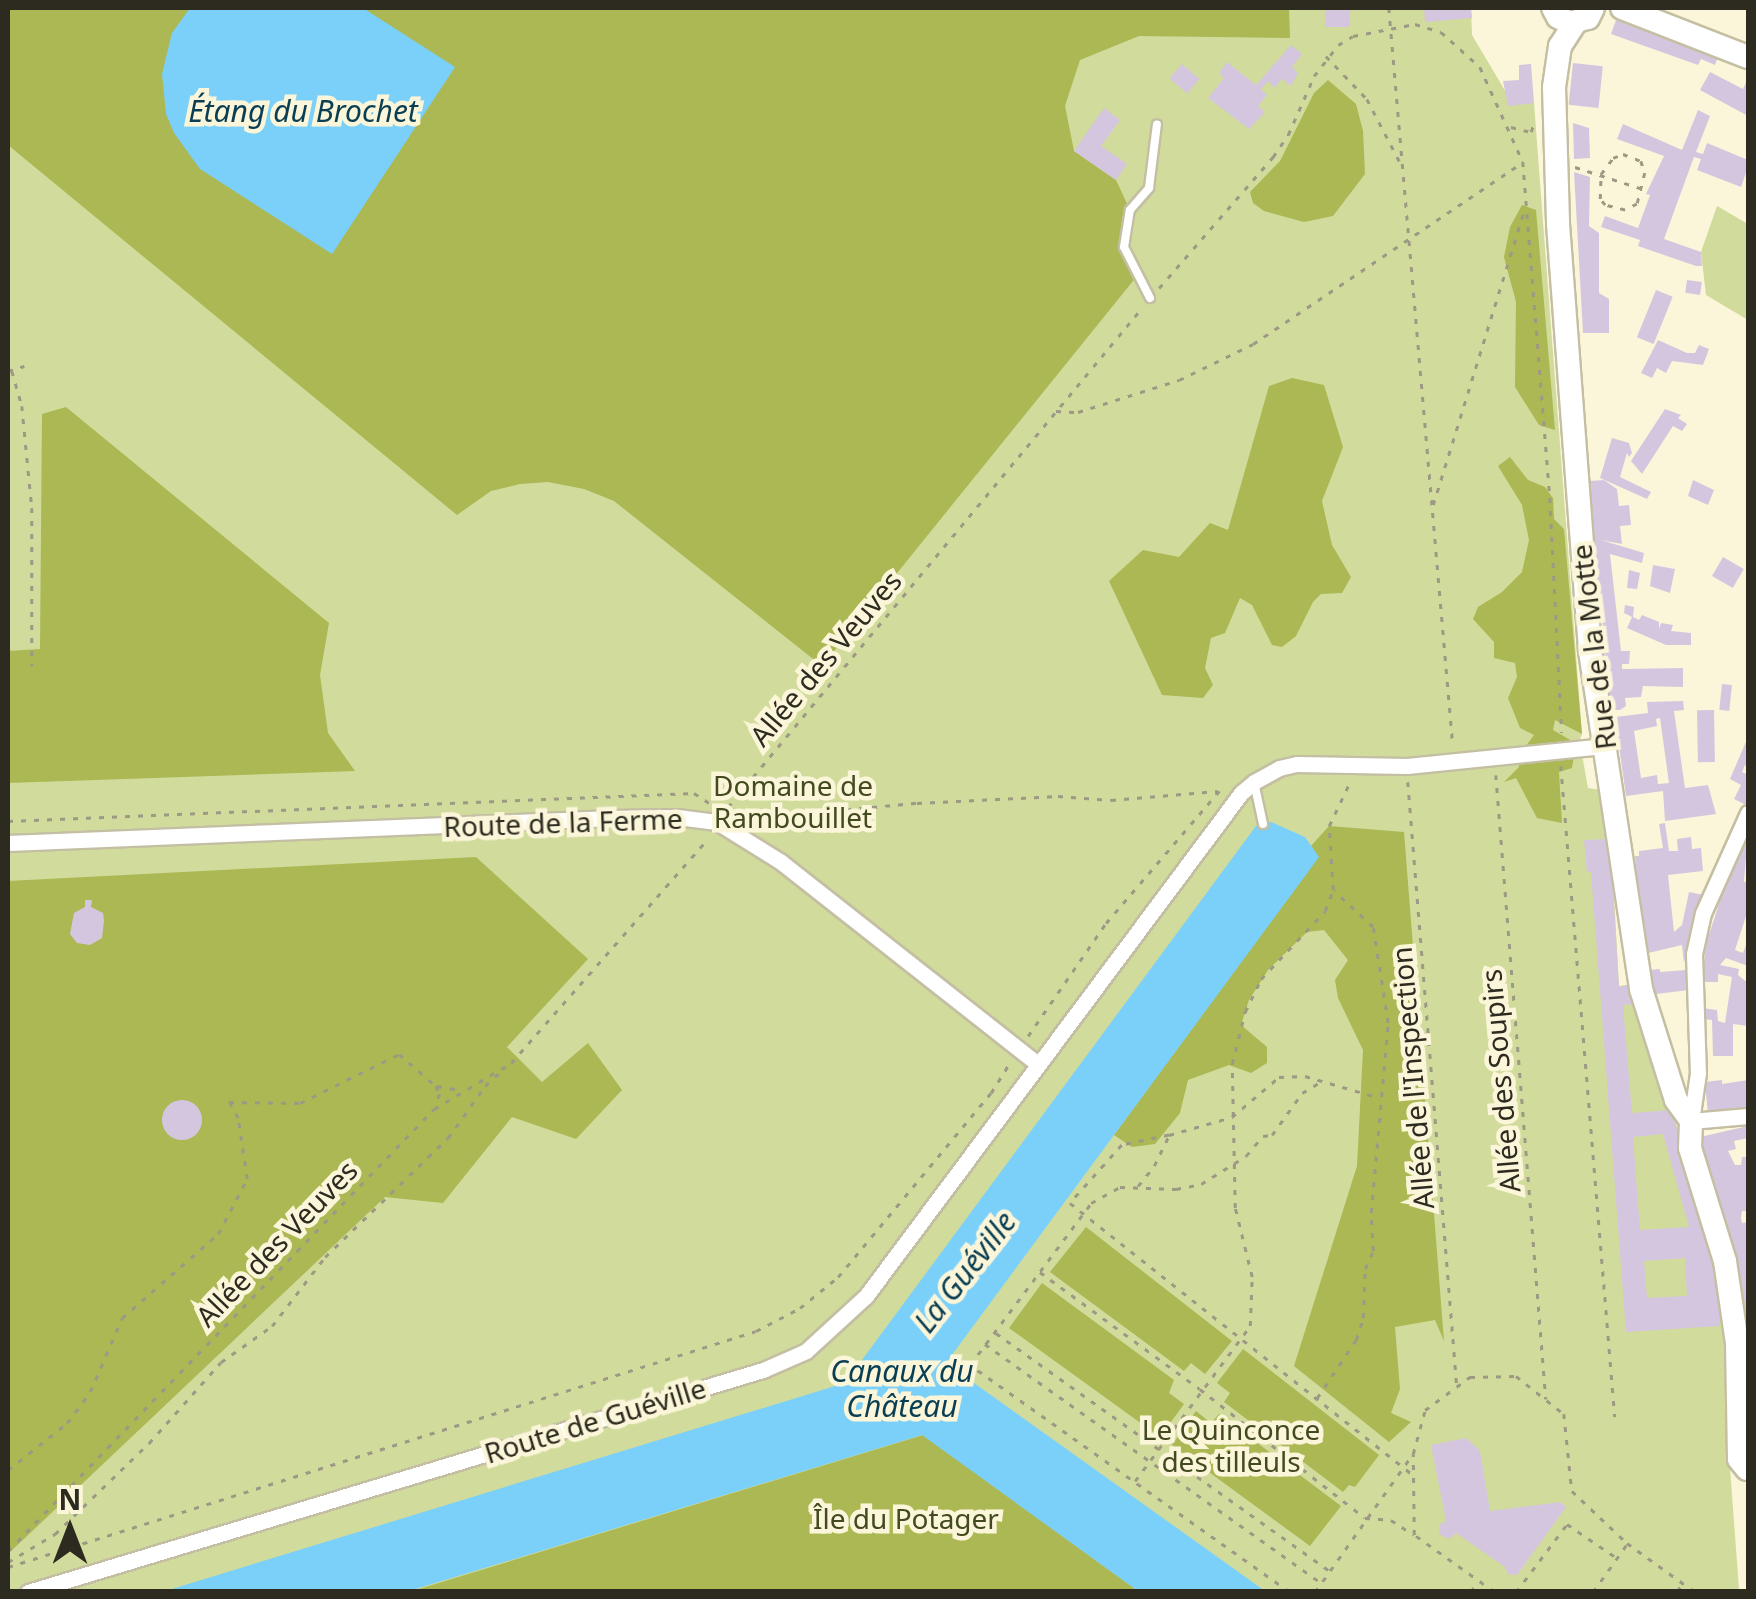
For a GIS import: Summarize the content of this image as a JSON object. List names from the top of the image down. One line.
{"streets":{"street":["Rue de la Motte","Route de la Ferme","Route de Guéville"],"path":["Allée des Veuves","Allée de l'Inspection","Allée des Soupirs"]},"crossings":[["Allée des Veuves","Route de la Ferme"],["Route de la Ferme","Route de Guéville"]],"water":["Étang du Brochet","La Guéville","Canaux du Château"],"parks":["Domaine de Rambouillet","Le Quinconce des tilleuls","Île du Potager"],"north":"top"}
